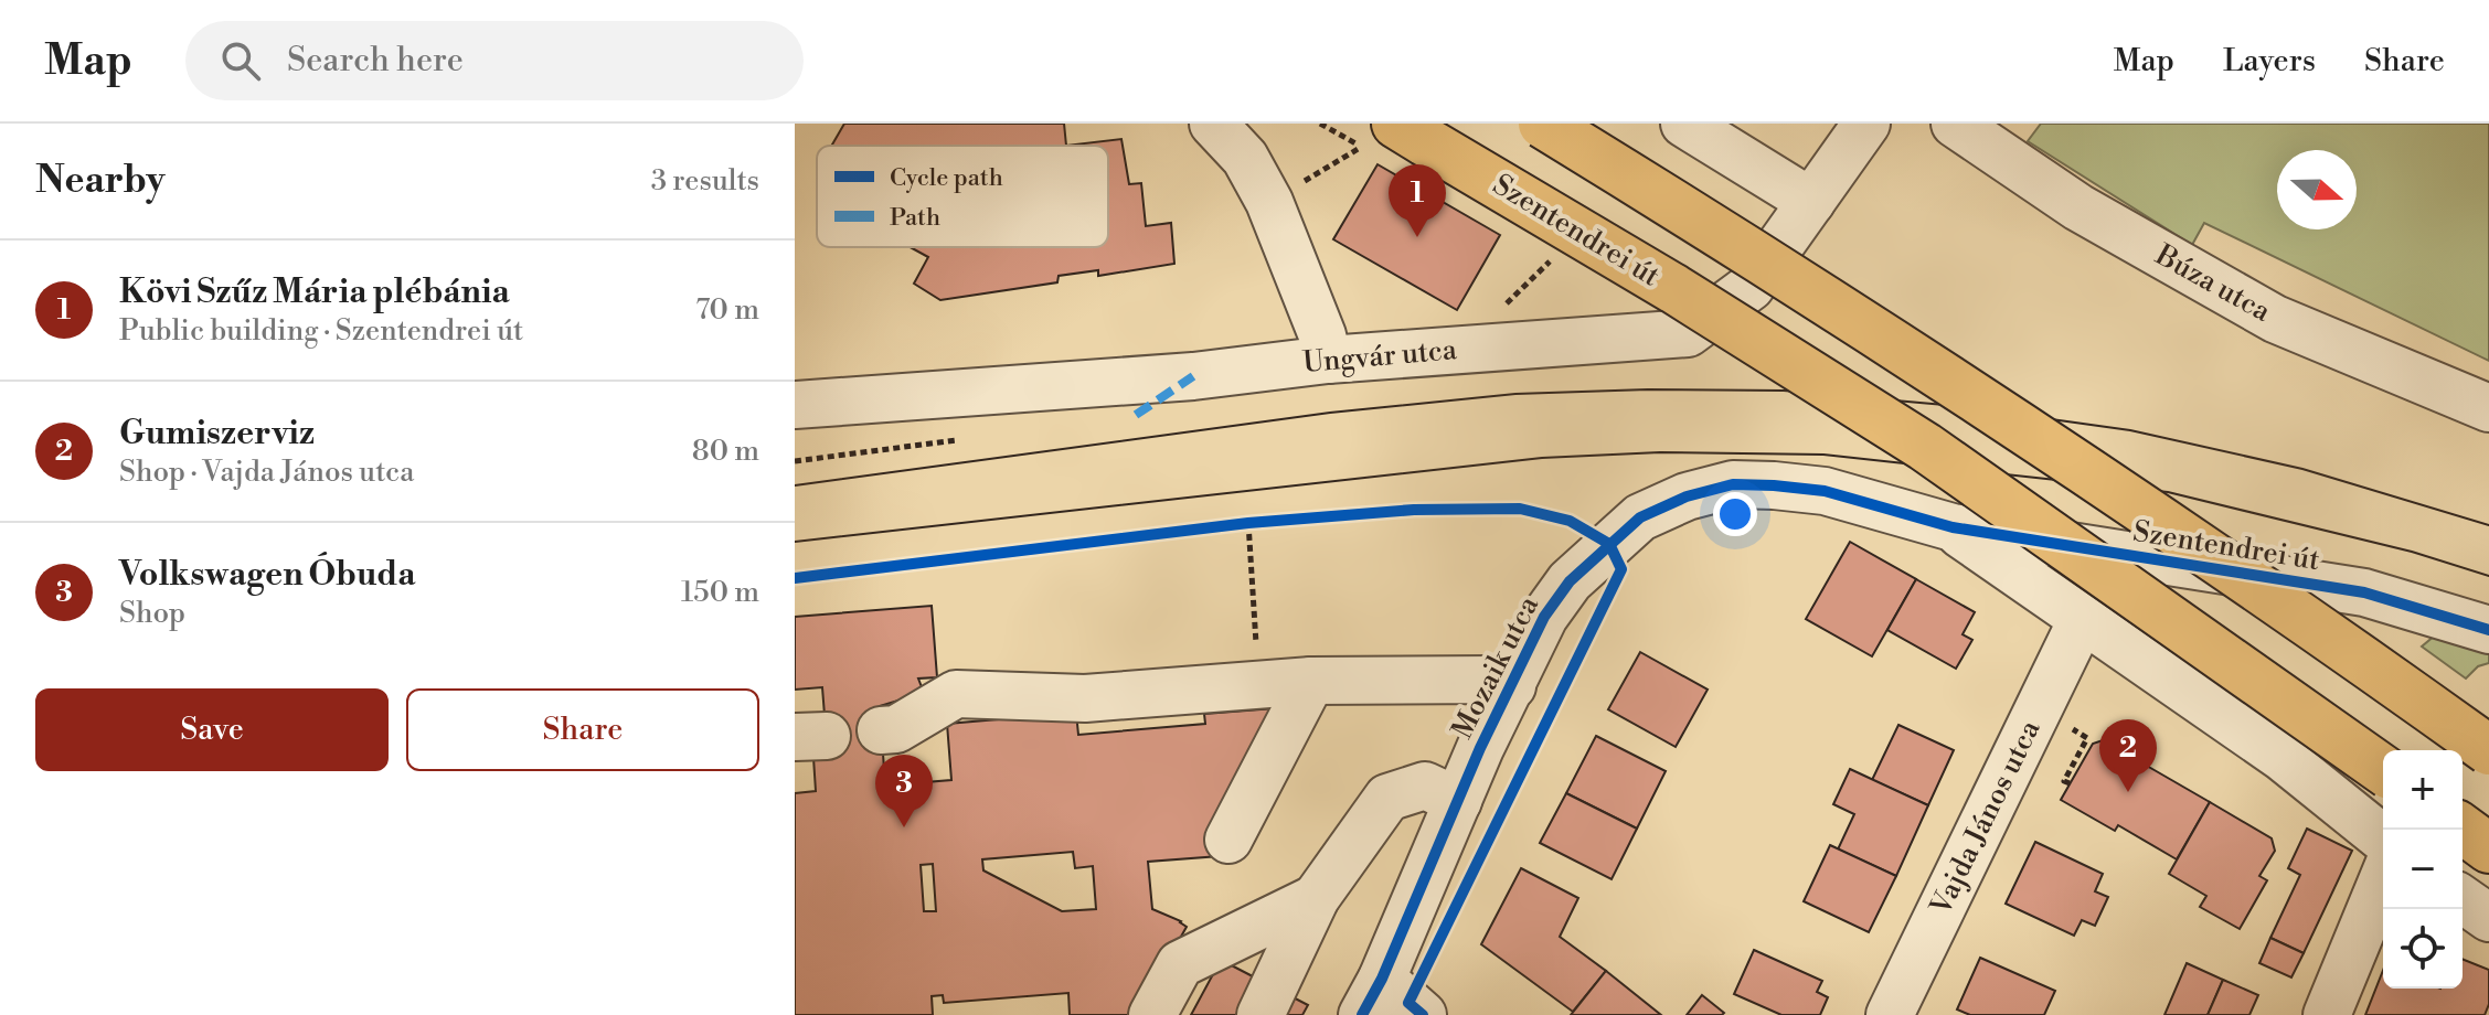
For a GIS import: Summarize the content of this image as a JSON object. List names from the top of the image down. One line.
{"streets":{"main road":["Szentendrei út"],"street":["Búza utca","Ungvár utca","Mozaik utca","Vajda János utca"]},"crossings":[["Szentendrei út","Mozaik utca"]],"legend":["Cycle path","Path"],"north":"right","page":{"header":"Map","search":"Search here","nav":["Map","Layers","Share"],"heading":["Nearby","3 results"],"pins":["1","2","3"],"list":[{"mark":"1","name":"Kövi Szűz Mária plébánia","note":"Public building · Szentendrei út","value":"70 m"},{"mark":"2","name":"Gumiszerviz","note":"Shop · Vajda János utca","value":"80 m"},{"mark":"3","name":"Volkswagen Óbuda","note":"Shop","value":"150 m"}],"buttons":["Save","Share"],"map_buttons":["+","−"]}}
